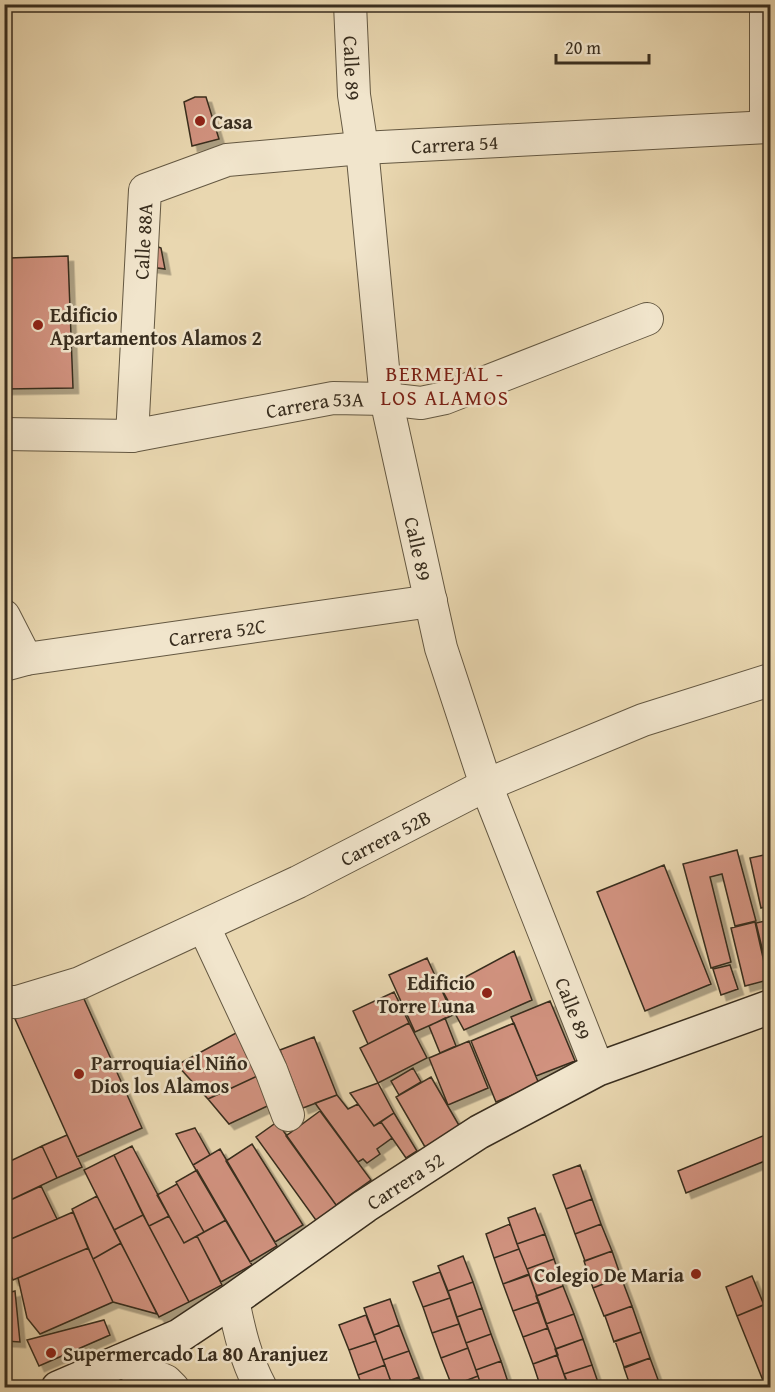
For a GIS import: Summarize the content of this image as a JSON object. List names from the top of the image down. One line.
{"streets":{"street":["Calle 89","Carrera 54","Calle 88A","Carrera 53A","Carrera 52C","Carrera 52B","Carrera 52"]},"crossings":[["Calle 89","Carrera 54"],["Calle 89","Carrera 53A"],["Calle 89","Carrera 52C"],["Calle 89","Carrera 52B"],["Calle 89","Carrera 52"],["Carrera 54","Calle 88A"],["Calle 88A","Carrera 53A"]],"districts":["BERMEJAL - LOS ALAMOS"],"places":["Casa","Edificio Apartamentos Alamos 2","Edificio Torre Luna","Parroquia el Niño Dios los Alamos","Colegio De Maria","Supermercado La 80 Aranjuez"],"scale_bar":"20 m"}
